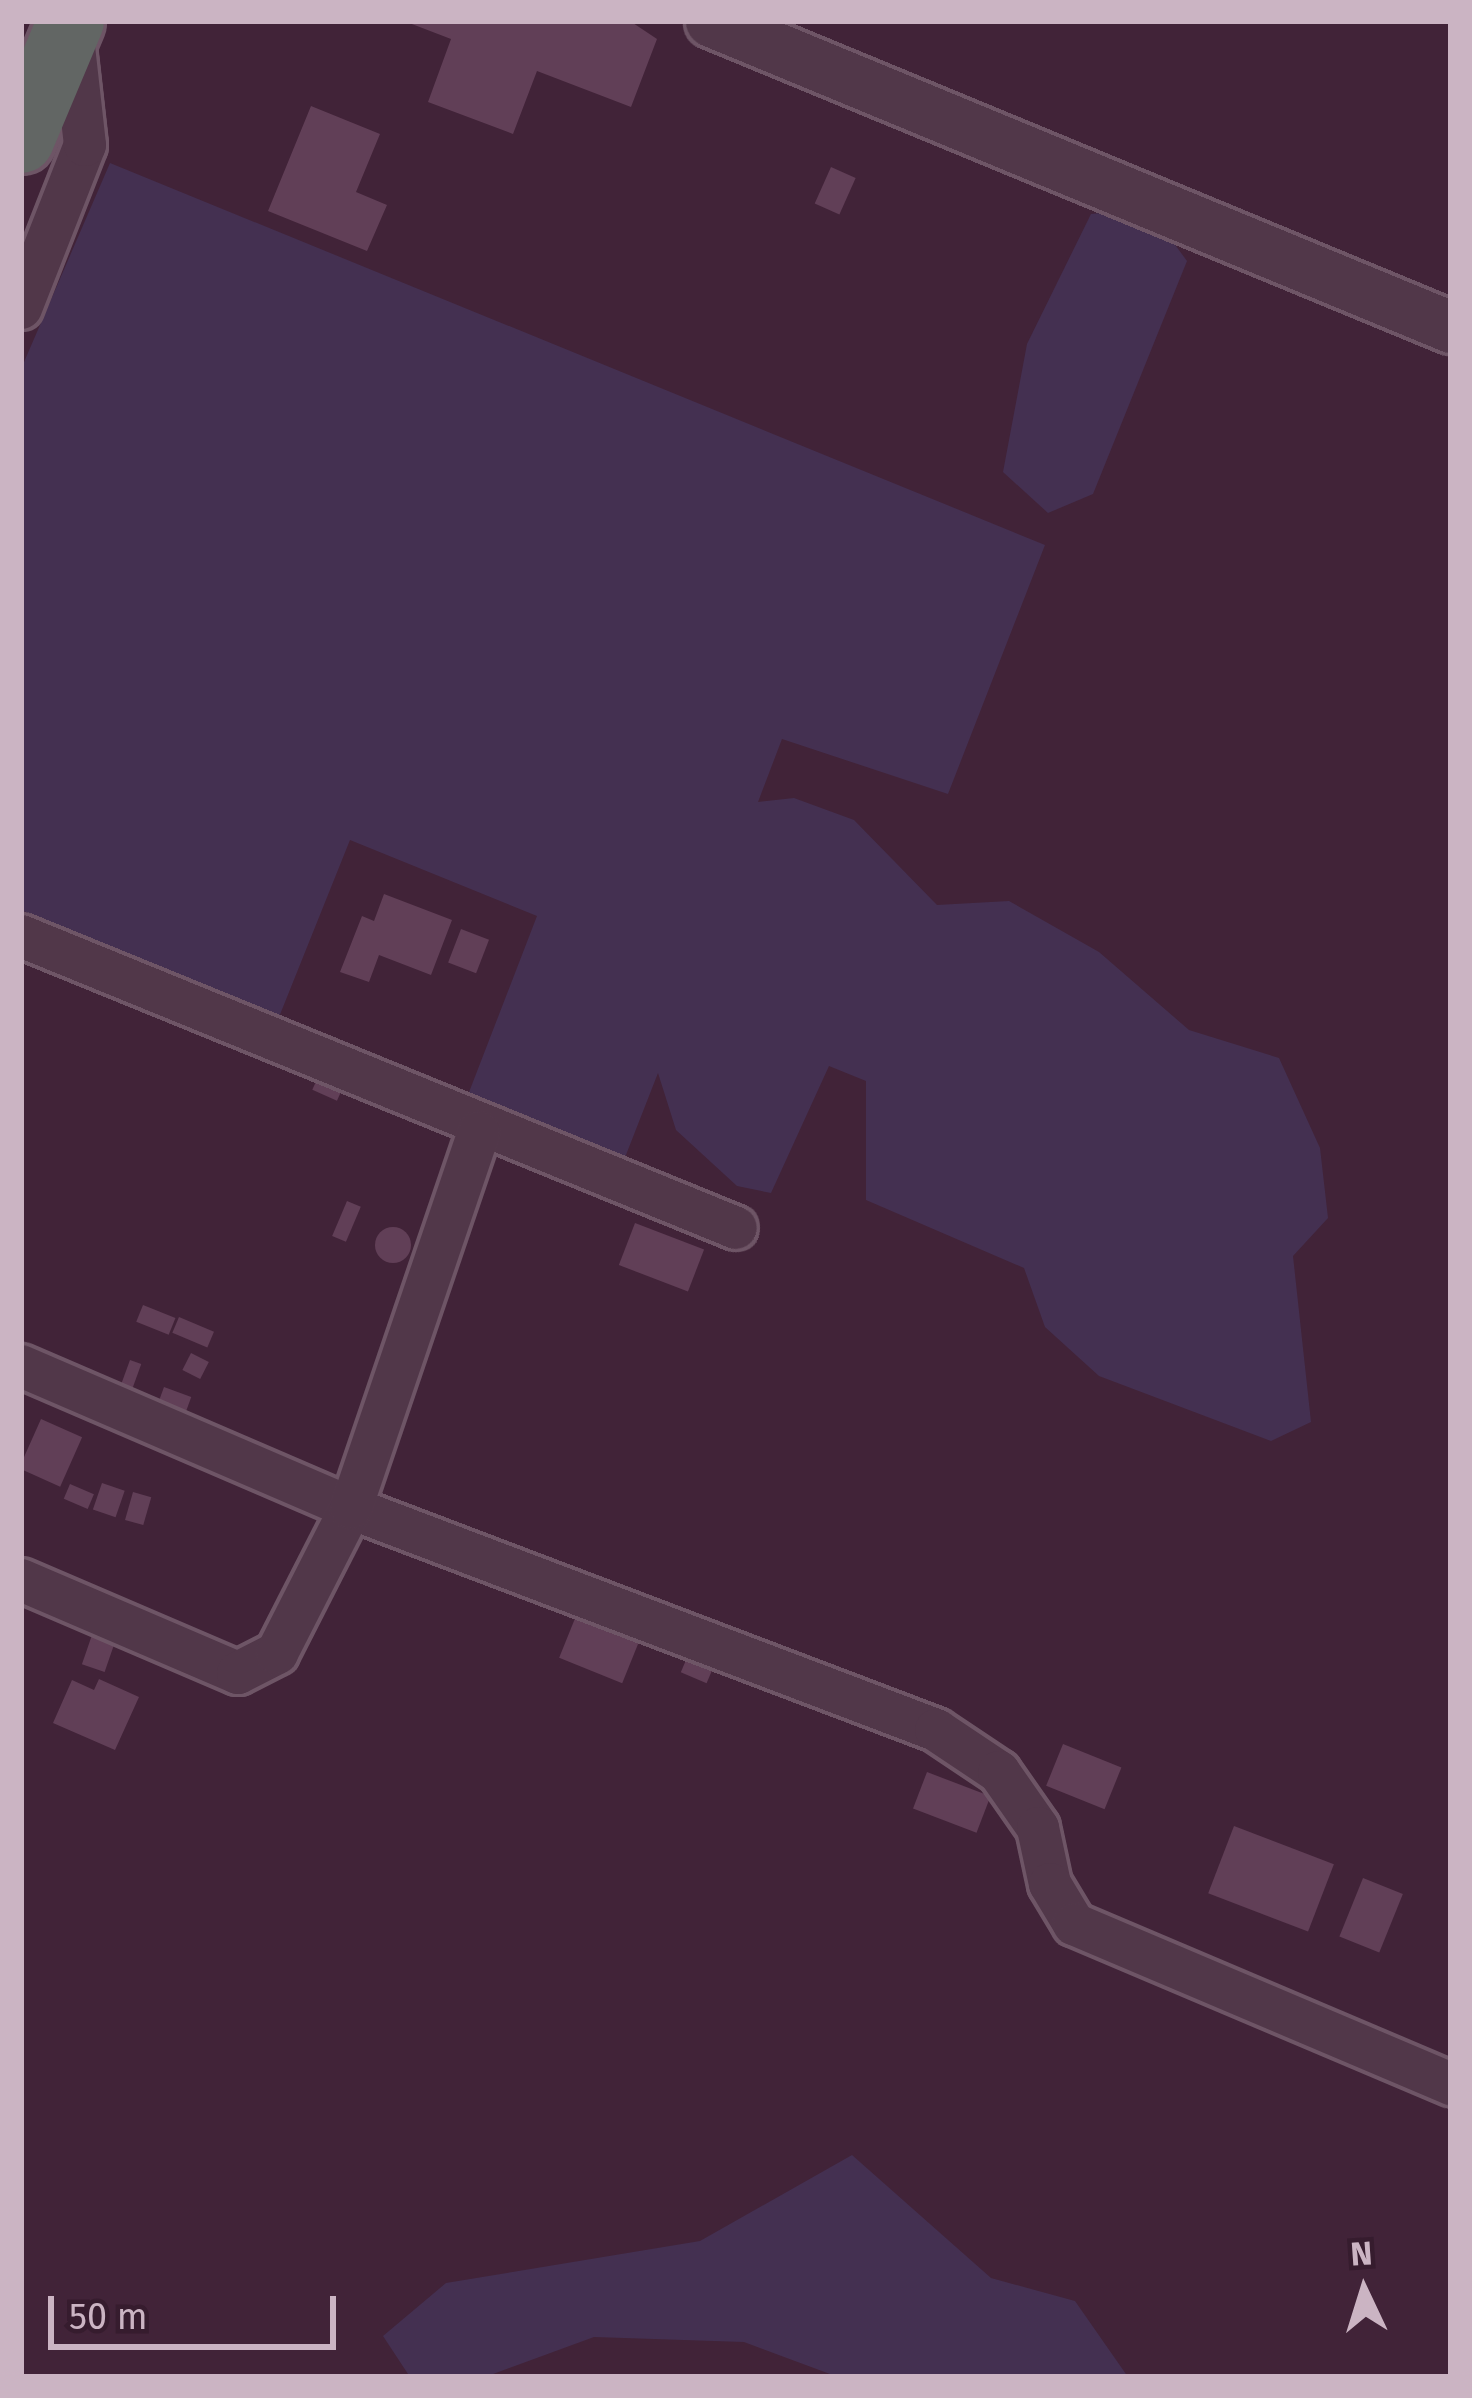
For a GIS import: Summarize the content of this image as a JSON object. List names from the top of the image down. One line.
{"scale_bar":"50 m","north":"top"}
